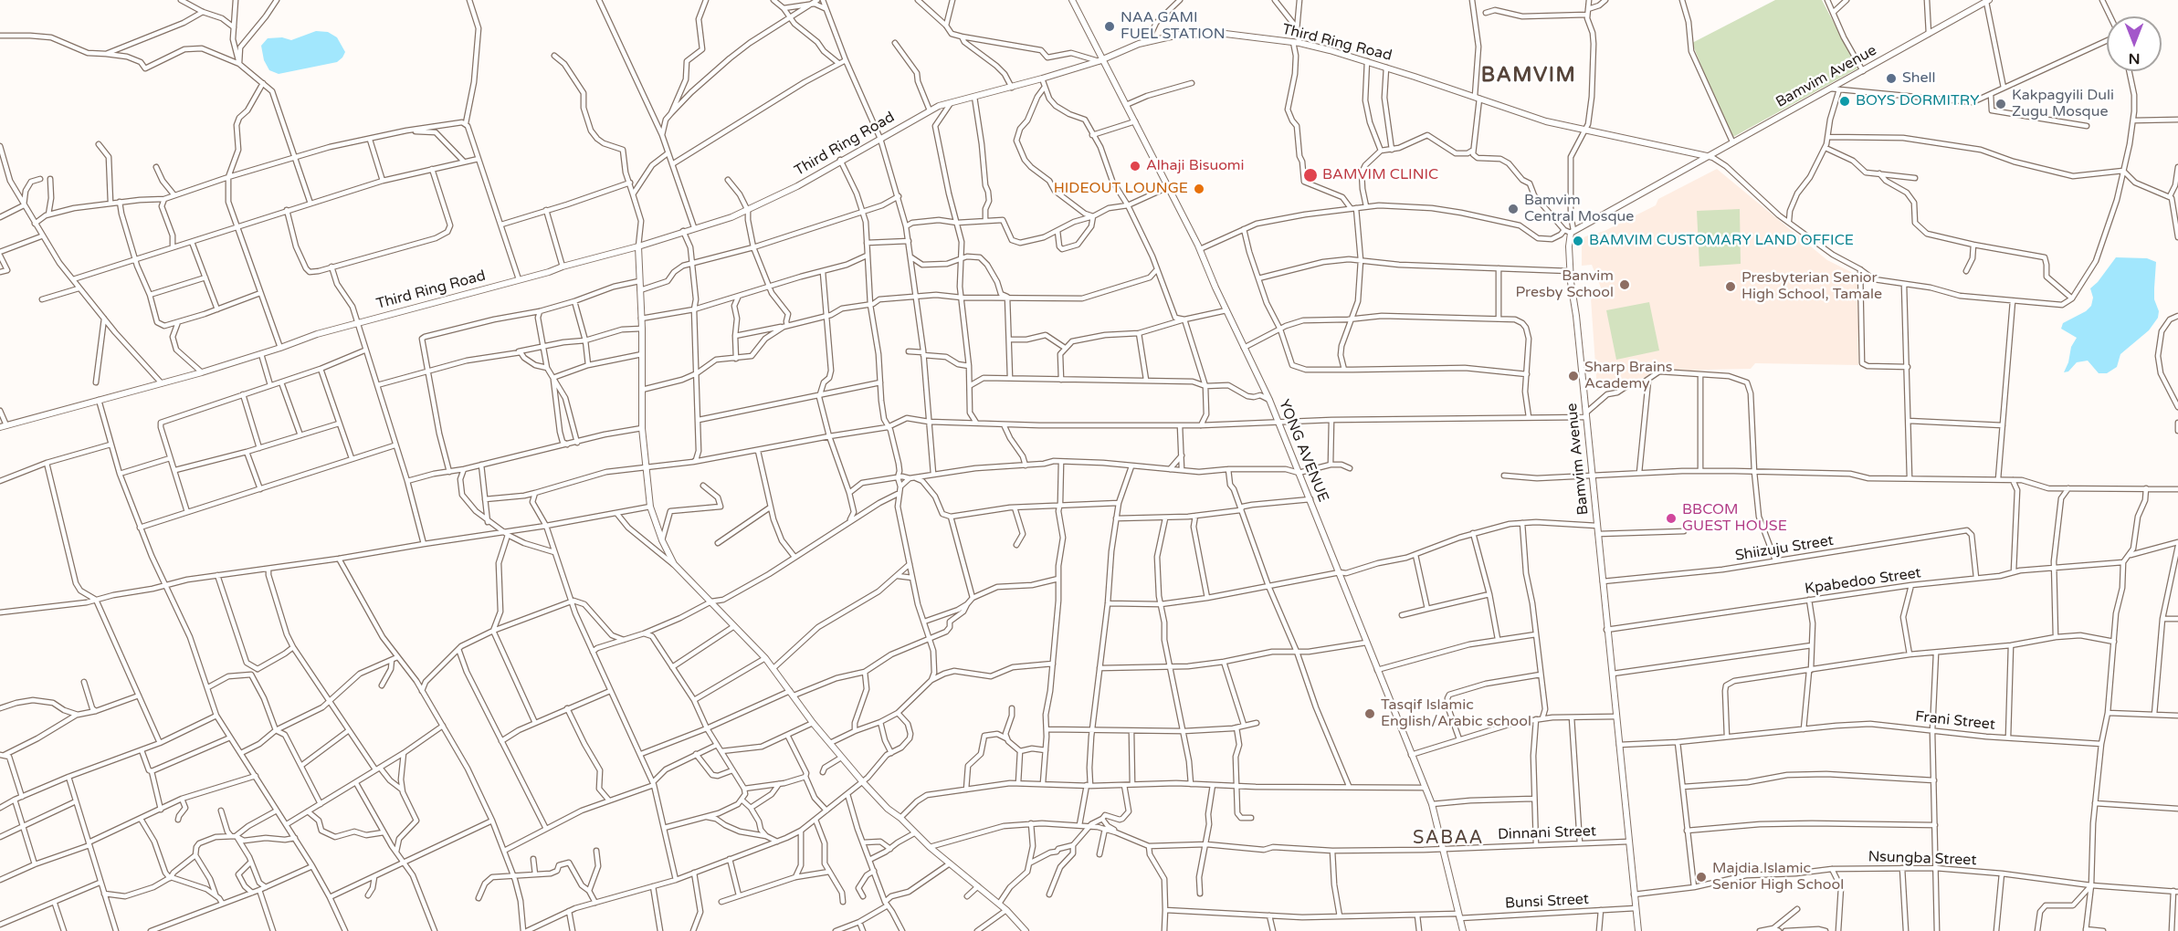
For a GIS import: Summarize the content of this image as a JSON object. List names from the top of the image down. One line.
{"streets":{"street":["Third Ring Road","Bamvim Avenue","YONG AVENUE","Shiizuju Street","Kpabedoo Street","Frani Street","Dinnani Street","Nsungba Street","Bunsi Street"]},"crossings":[["Third Ring Road","Bamvim Avenue"],["Third Ring Road","YONG AVENUE"],["Bamvim Avenue","Shiizuju Street"],["Bamvim Avenue","Kpabedoo Street"],["Bamvim Avenue","Frani Street"],["Bamvim Avenue","Dinnani Street"],["Bamvim Avenue","Nsungba Street"],["Bamvim Avenue","Bunsi Street"],["YONG AVENUE","Dinnani Street"],["YONG AVENUE","Bunsi Street"],["Shiizuju Street","Kpabedoo Street"]],"districts":["BAMVIM","SABAA"],"places":["NAA GAMI FUEL STATION","Shell","BOYS DORMITRY","Kakpagyili Duli Zugu Mosque","Alhaji Bisuomi","BAMVIM CLINIC","HIDEOUT LOUNGE","Bamvim Central Mosque","BAMVIM CUSTOMARY LAND OFFICE","Banvim Presby School","Presbyterian Senior High School, Tamale","Sharp Brains Academy","BBCOM GUEST HOUSE","Tasqif Islamic English/Arabic school","Majdia Islamic Senior High School"],"north":"bottom"}
